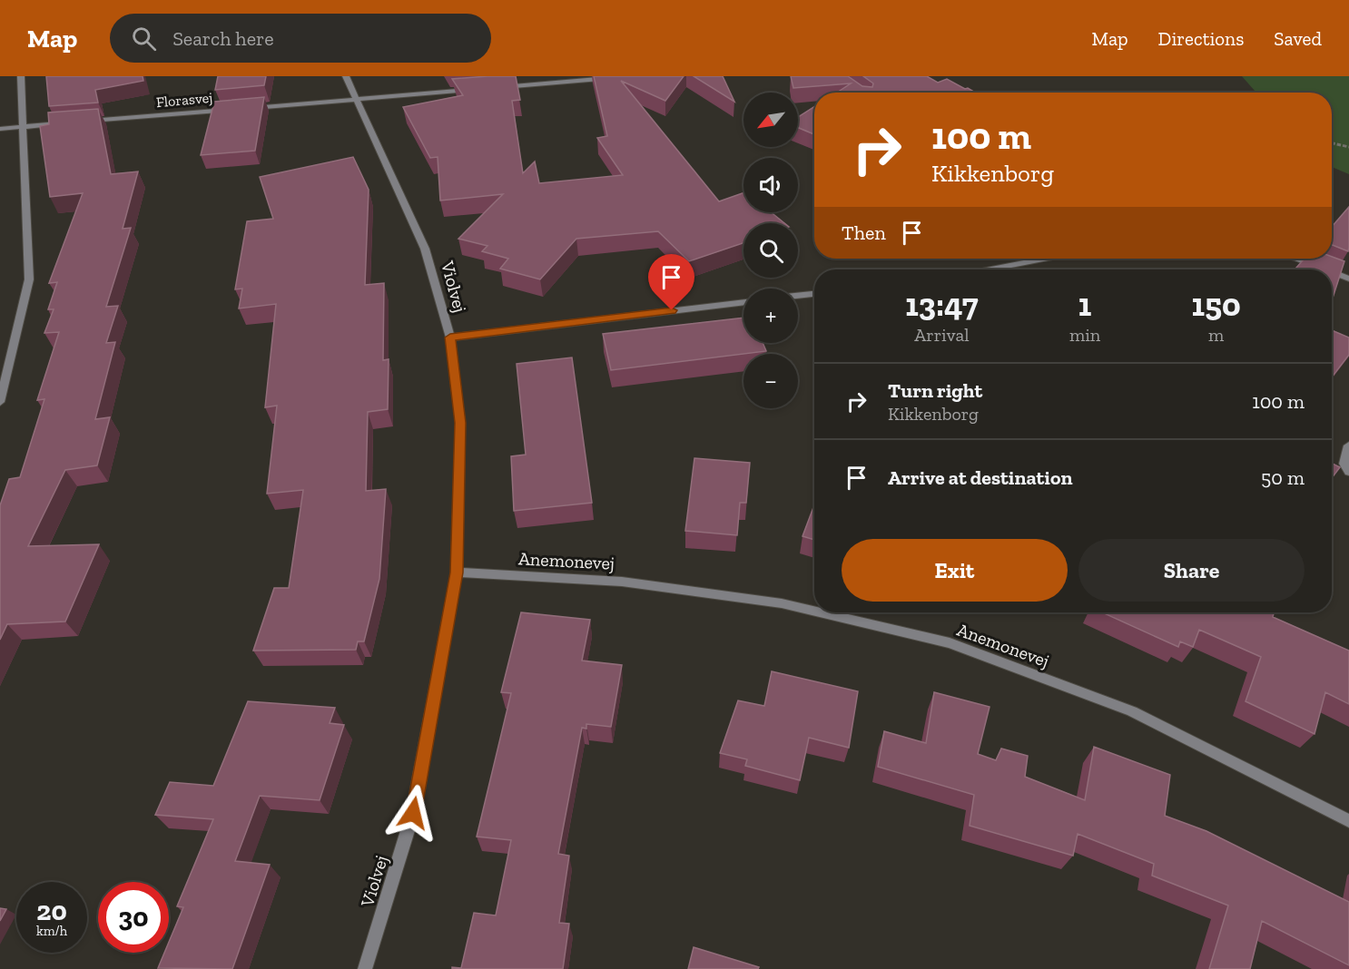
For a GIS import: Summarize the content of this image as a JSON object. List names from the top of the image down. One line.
{"streets":{"street":["Florasvej","Violvej","Anemonevej"]},"crossings":[["Violvej","Anemonevej"]],"north":"bottom left","page":{"header":"Map","search":"Search here","nav":["Map","Directions","Saved"],"map_buttons":["+","−"],"turn":["100 m","Kikkenborg"],"then":"Then","eta":["13:47","Arrival","1","min","150","m"],"list":[{"name":"Turn right","note":"Kikkenborg","value":"100 m"},{"name":"Arrive at destination","value":"50 m"}],"buttons":["Exit","Share"],"speed":"20 km/h","limit":"30"}}
